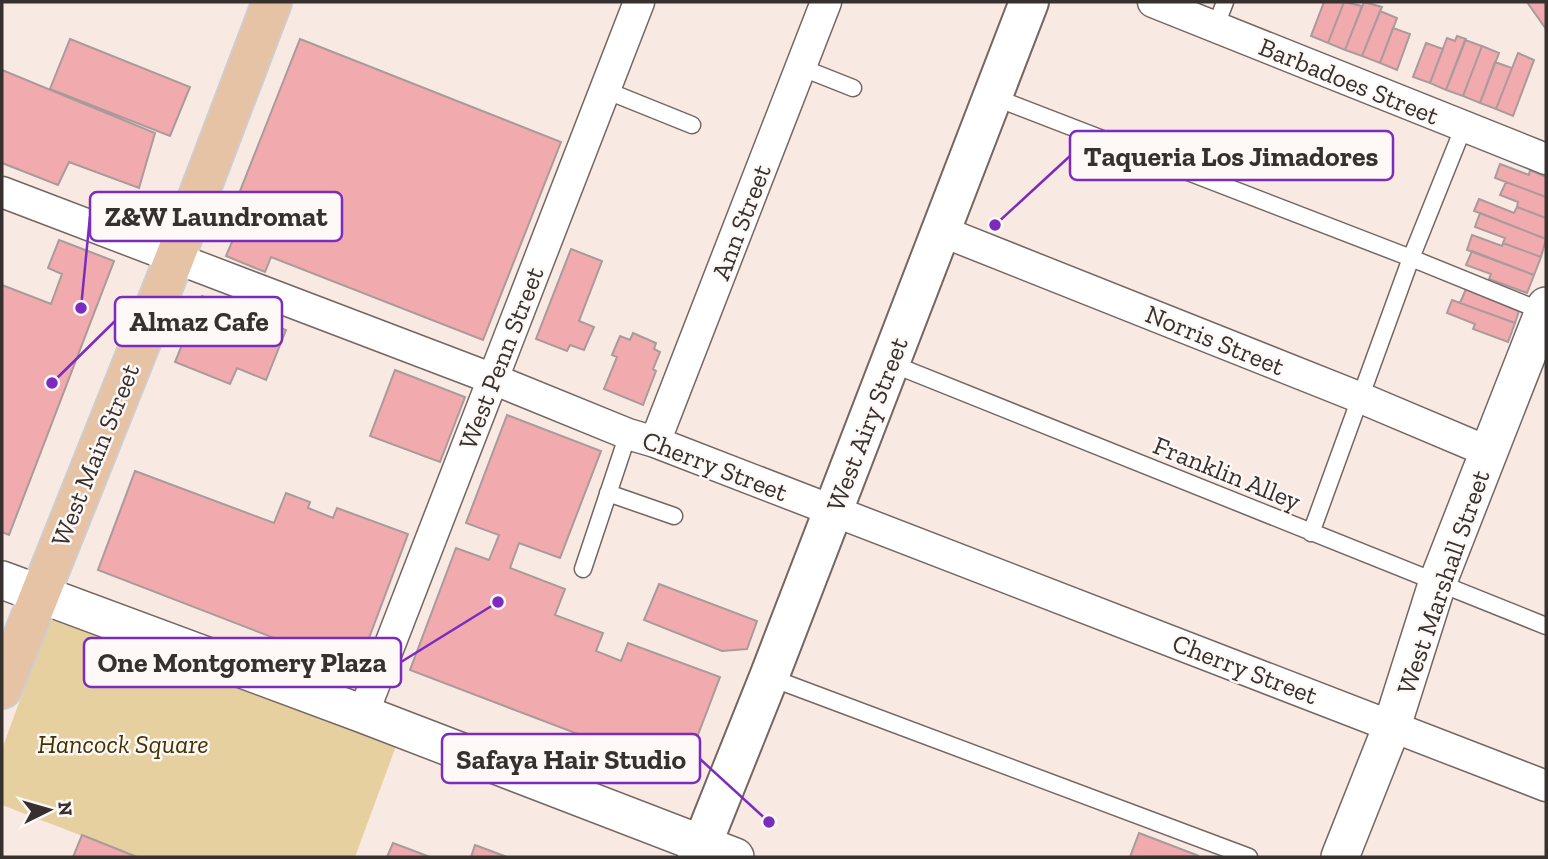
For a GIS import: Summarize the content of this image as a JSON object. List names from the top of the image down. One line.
{"streets":{"main road":["West Airy Street","West Main Street"],"street":["Barbadoes Street","Ann Street","Norris Street","West Penn Street","Cherry Street","West Marshall Street"],"lane":["Franklin Alley"]},"crossings":[["Ann Street","Cherry Street"],["Norris Street","West Airy Street"],["Norris Street","West Marshall Street"],["West Penn Street","Cherry Street"],["West Airy Street","Cherry Street"],["West Airy Street","Franklin Alley"],["West Main Street","Cherry Street"],["Cherry Street","West Marshall Street"],["Franklin Alley","West Marshall Street"]],"parks":["Hancock Square"],"places":["Taqueria Los Jimadores","Z&W Laundromat","Almaz Cafe","One Montgomery Plaza","Safaya Hair Studio"],"north":"right"}
